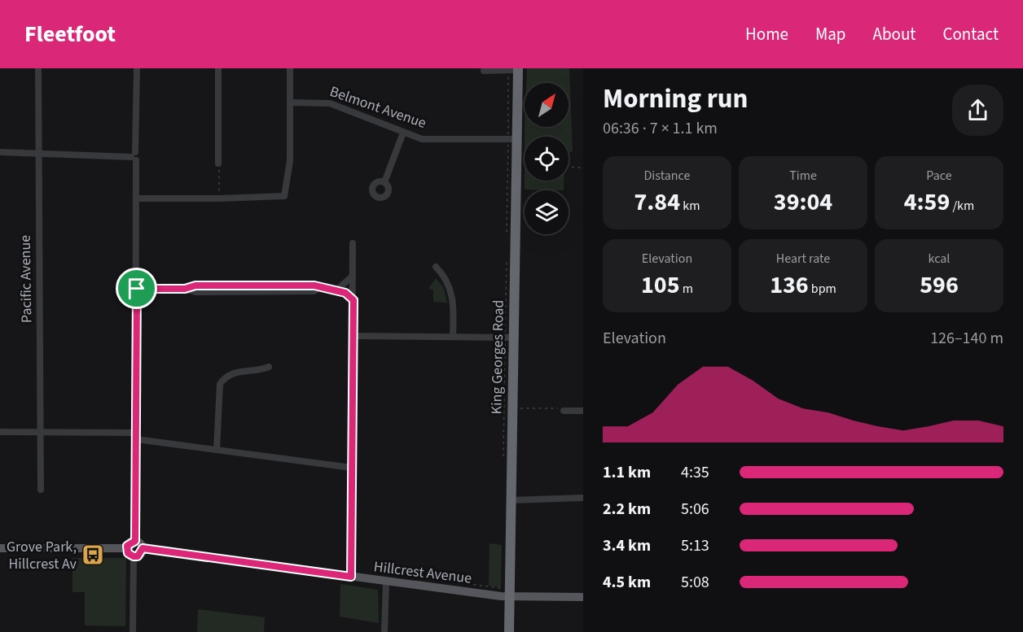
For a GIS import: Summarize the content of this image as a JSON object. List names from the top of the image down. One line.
{"streets":{"highway":["King Georges Road"],"main road":["Hillcrest Avenue"],"street":["Belmont Avenue","Pacific Avenue"]},"crossings":[["Belmont Avenue","King Georges Road"],["King Georges Road","Hillcrest Avenue"]],"places":{"bus stop":["Grove Park, Hillcrest Av"]},"north":"top right","page":{"header":"Fleetfoot","nav":["Home","Map","About","Contact"],"heading":["Morning run","06:36 · 7 × 1.1 km"],"stats":[["Distance","7.84 km"],["Time","39:04"],["Pace","4:59 /km"],["Elevation","105 m"],["Heart rate","136 bpm"],["kcal","596"]],"chart":["Elevation","126–140 m"],"list":[{"name":"1.1 km","note":"4:35"},{"name":"2.2 km","note":"5:06"},{"name":"3.4 km","note":"5:13"},{"name":"4.5 km","note":"5:08"}]}}
